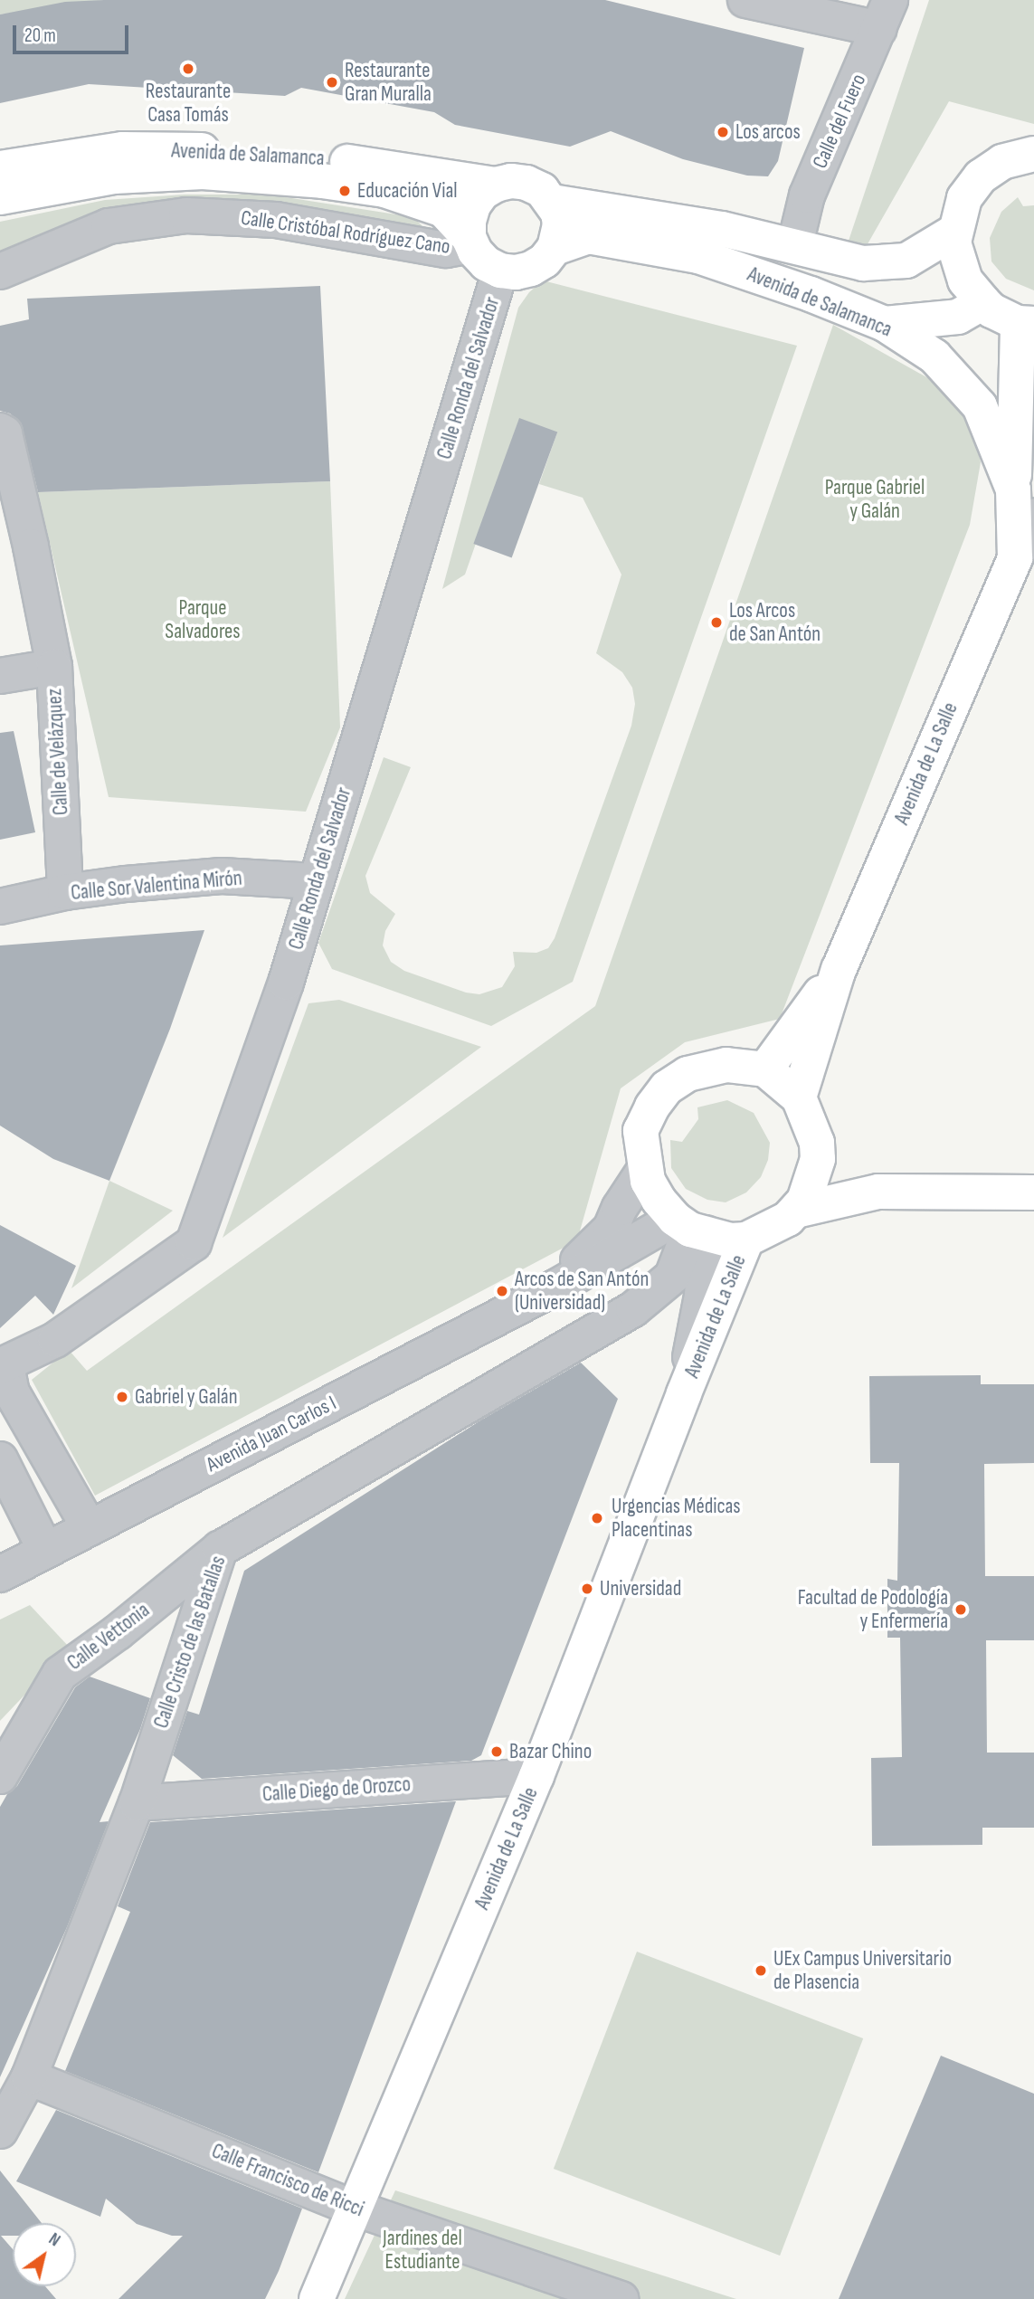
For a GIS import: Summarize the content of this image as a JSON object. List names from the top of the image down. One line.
{"streets":{"main road":["Avenida de Salamanca","Avenida de La Salle"],"street":["Calle del Fuero","Calle Cristóbal Rodríguez Cano","Calle Ronda del Salvador","Calle de Velázquez","Calle Sor Valentina Mirón","Avenida Juan Carlos I","Calle Vettonia","Calle Cristo de las Batallas","Calle Diego de Orozco","Calle Francisco de Ricci"]},"crossings":[["Calle del Fuero","Avenida de Salamanca"],["Avenida de Salamanca","Calle Cristóbal Rodríguez Cano"],["Avenida de Salamanca","Calle Ronda del Salvador"],["Avenida de Salamanca","Avenida de La Salle"],["Calle Cristóbal Rodríguez Cano","Calle Ronda del Salvador"],["Calle Ronda del Salvador","Calle Sor Valentina Mirón"],["Calle de Velázquez","Calle Sor Valentina Mirón"],["Avenida de La Salle","Avenida Juan Carlos I"],["Avenida de La Salle","Calle Cristo de las Batallas"],["Avenida de La Salle","Calle Diego de Orozco"],["Avenida de La Salle","Calle Francisco de Ricci"],["Avenida Juan Carlos I","Calle Cristo de las Batallas"],["Calle Vettonia","Calle Cristo de las Batallas"],["Calle Cristo de las Batallas","Calle Diego de Orozco"],["Calle Cristo de las Batallas","Calle Francisco de Ricci"]],"parks":["Parque Gabriel y Galán","Parque Salvadores","Jardines del Estudiante"],"places":["Restaurante Casa Tomás","Restaurante Gran Muralla","Los arcos","Educación Vial","Los Arcos de San Antón","Arcos de San Antón (Universidad)","Gabriel y Galán","Urgencias Médicas Placentinas","Universidad","Facultad de Podología y Enfermería","Bazar Chino","UEx Campus Universitario de Plasencia"],"scale_bar":"20 m","north":"top right"}
